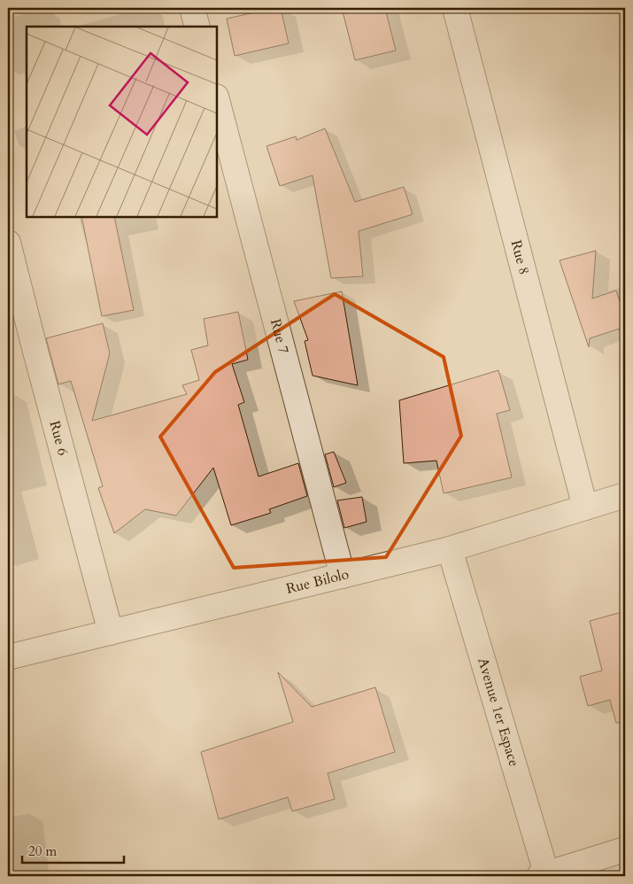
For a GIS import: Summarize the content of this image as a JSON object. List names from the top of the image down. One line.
{"streets":{"street":["Rue 8","Rue 7","Rue 6","Rue Bilolo","Avenue 1er Espace"]},"crossings":[["Rue 8","Rue Bilolo"],["Rue 7","Rue Bilolo"],["Rue 6","Rue Bilolo"],["Rue Bilolo","Avenue 1er Espace"]],"scale_bar":"20 m"}
